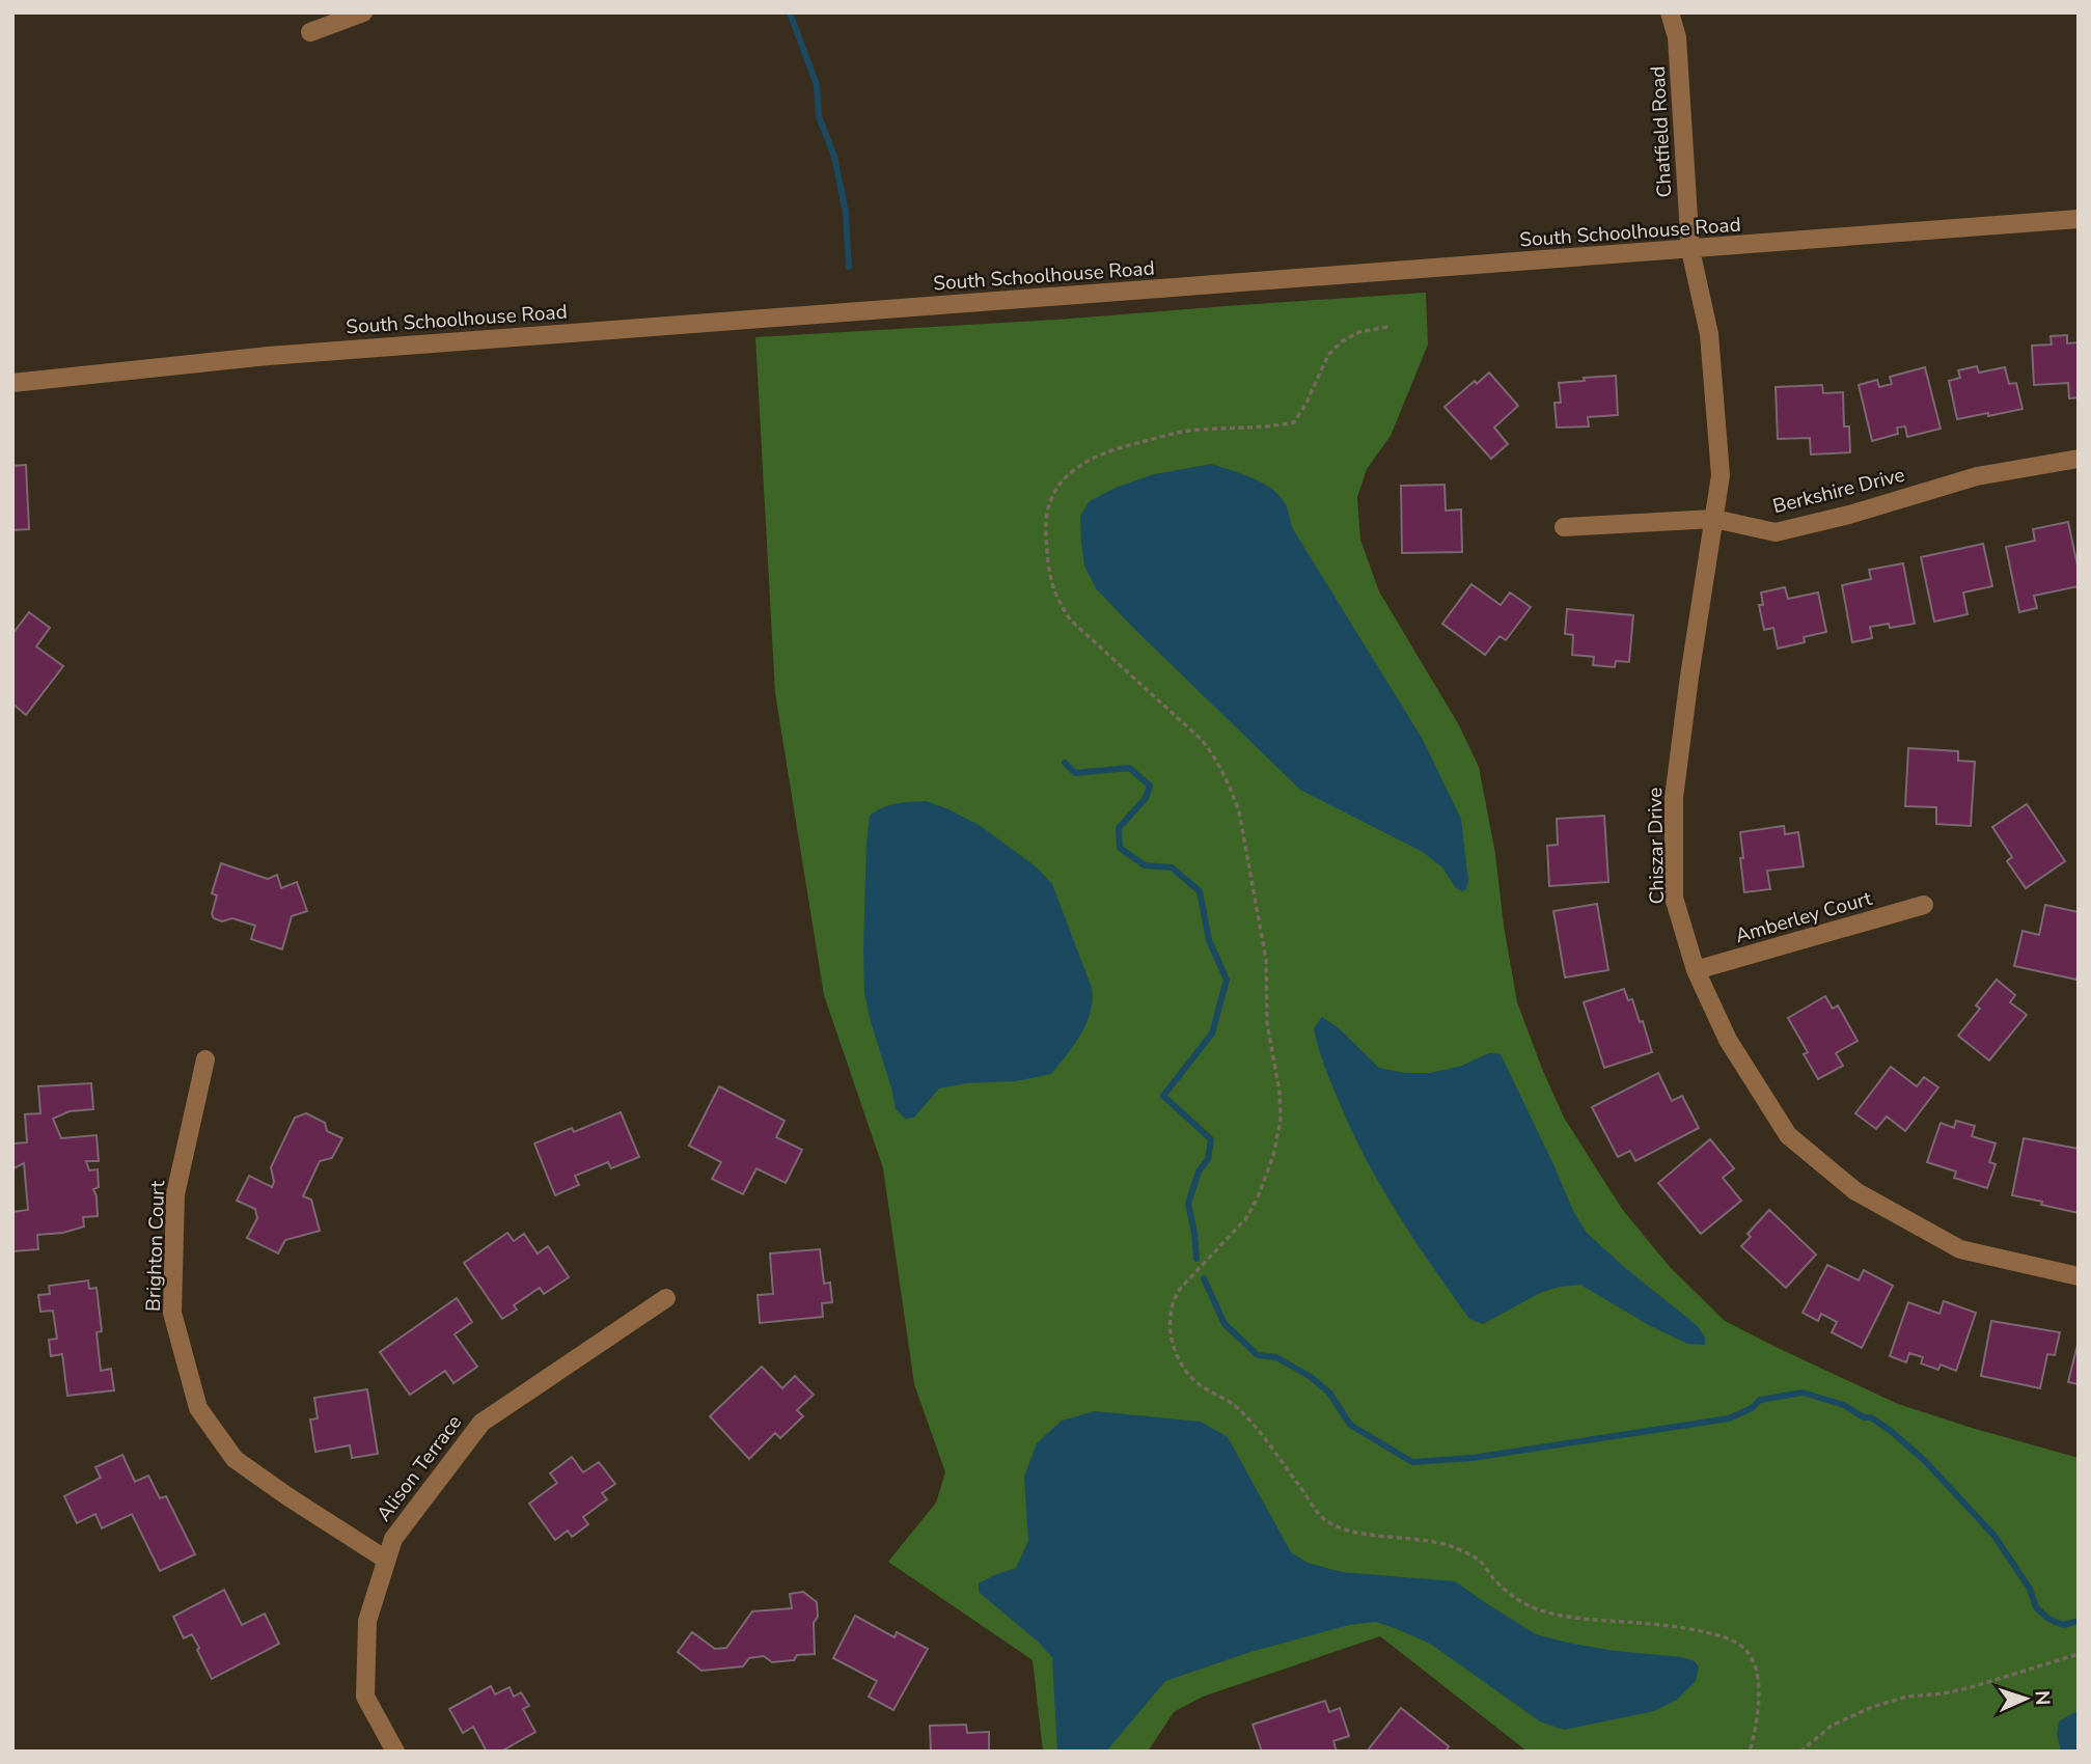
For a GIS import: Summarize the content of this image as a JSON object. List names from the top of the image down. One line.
{"streets":{"street":["Chatfield Road","South Schoolhouse Road","Berkshire Drive","Chiszar Drive","Amberley Court","Brighton Court","Alison Terrace"]},"crossings":[["Chatfield Road","South Schoolhouse Road"],["Chatfield Road","Chiszar Drive"],["South Schoolhouse Road","Chiszar Drive"],["Berkshire Drive","Chiszar Drive"],["Chiszar Drive","Amberley Court"],["Brighton Court","Alison Terrace"]],"north":"right"}
